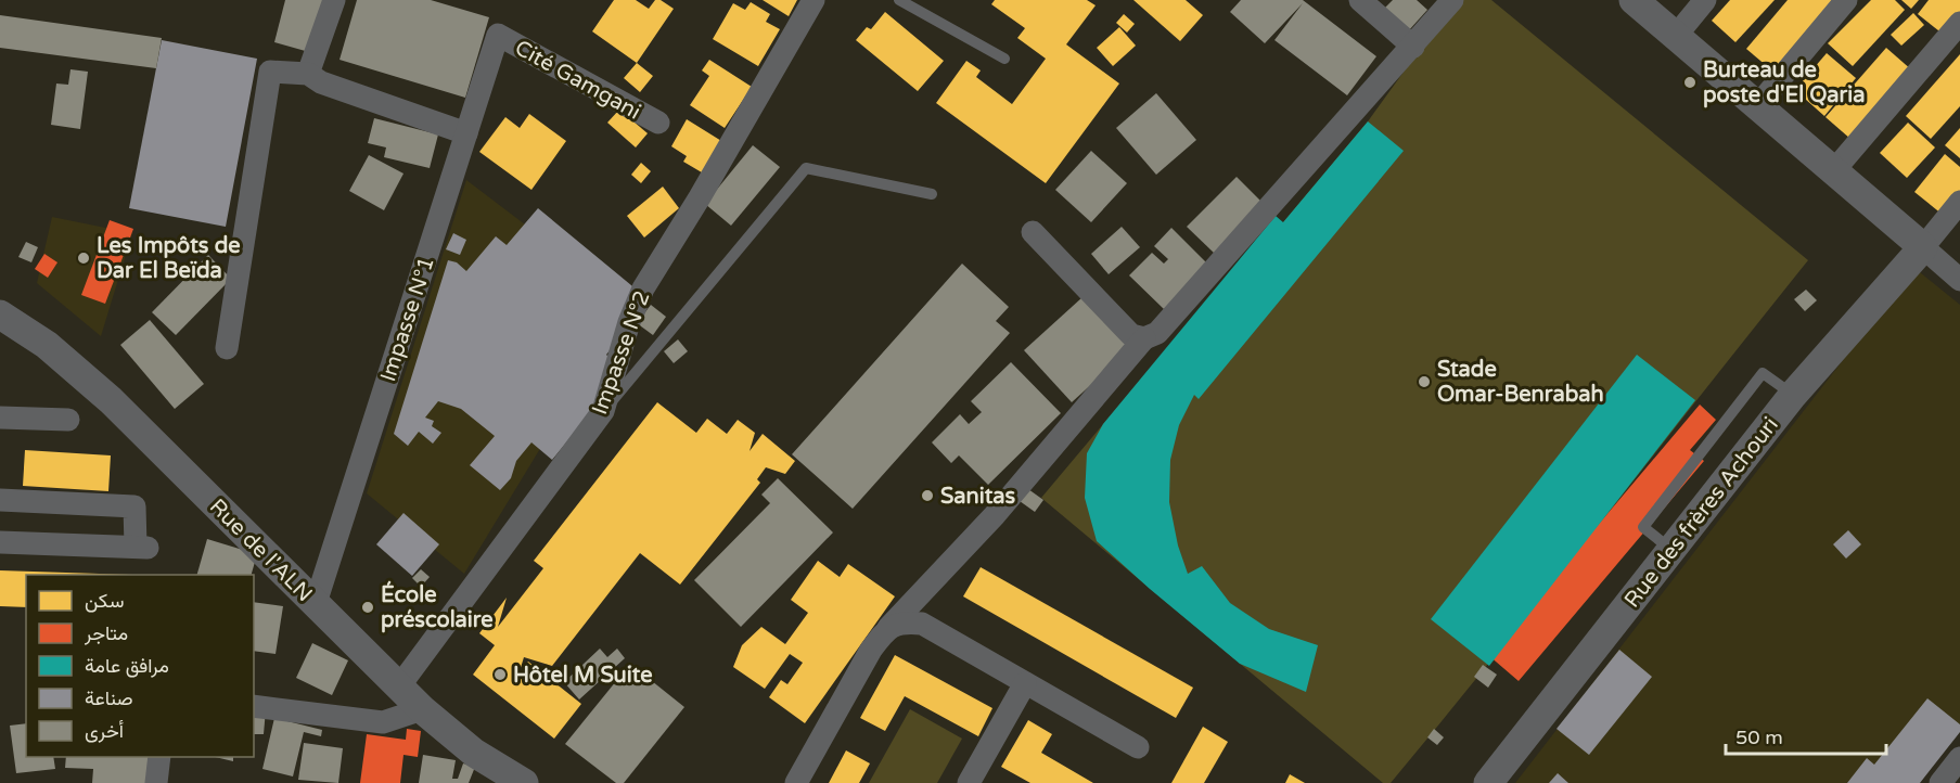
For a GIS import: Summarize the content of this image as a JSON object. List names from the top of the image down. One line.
{"streets":{"street":["Cité Gamgani","Impasse N°1","Impasse N°2","Rue des frères Achouri","Rue de l'ALN"]},"crossings":[["Cité Gamgani","Impasse N°1"],["Impasse N°1","Rue de l'ALN"],["Impasse N°2","Rue de l'ALN"]],"places":["Burteau de poste d'El Qaria","Les Impôts de Dar El Beïda","Stade Omar-Benrabah","Sanitas","École préscolaire","Hôtel M Suite"],"legend":["سكن","متاجر","مرافق عامة","صناعة","أخرى"],"scale_bar":"50 m"}
